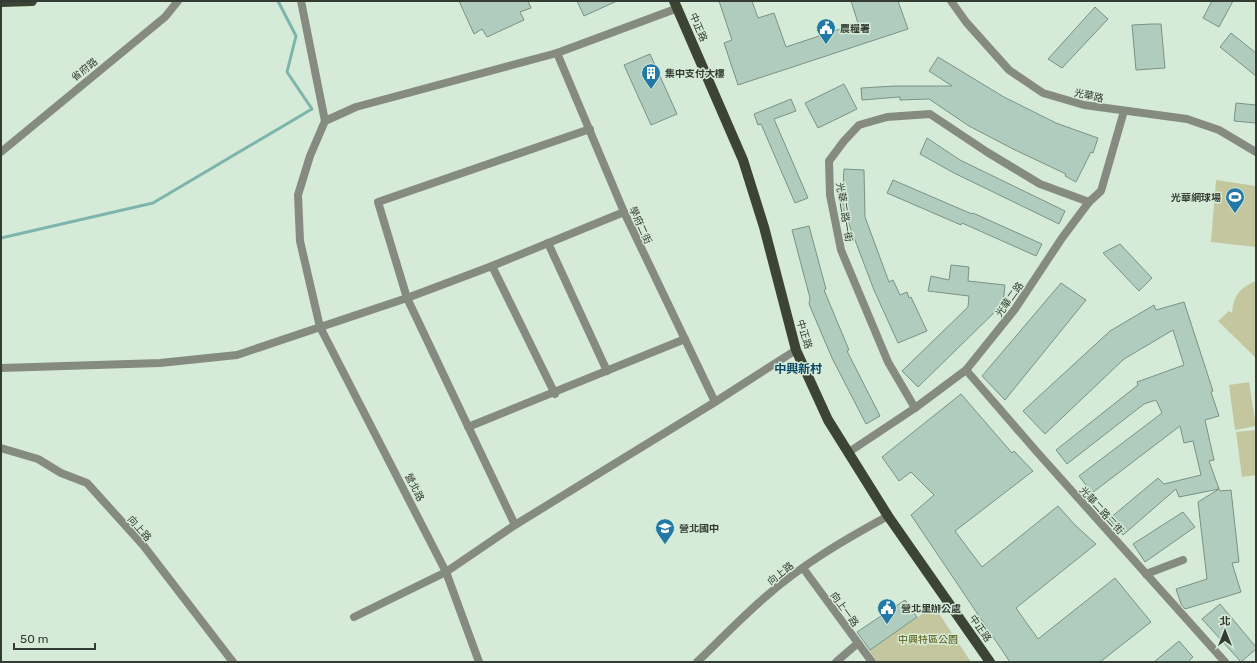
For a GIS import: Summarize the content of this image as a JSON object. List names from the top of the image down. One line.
{"streets":{"main road":["中正路"],"street":["省府路","光華路","光華二路一街","學府二街","光華二路","營北路","光華二路二街","向上路","向上一路"]},"crossings":[["中正路","光華二路"],["中正路","向上路"],["光華路","光華二路"],["光華二路一街","光華二路"],["光華二路","光華二路二街"],["向上路","向上一路"]],"districts":["中興新村"],"parks":["中興特區公園"],"places":{"public building":["農糧署","營北里辦公處"],"building":["集中支付大樓"],"sports":["光華網球場"],"school or university":["營北國中"]},"scale_bar":"50 m","north":"top"}
